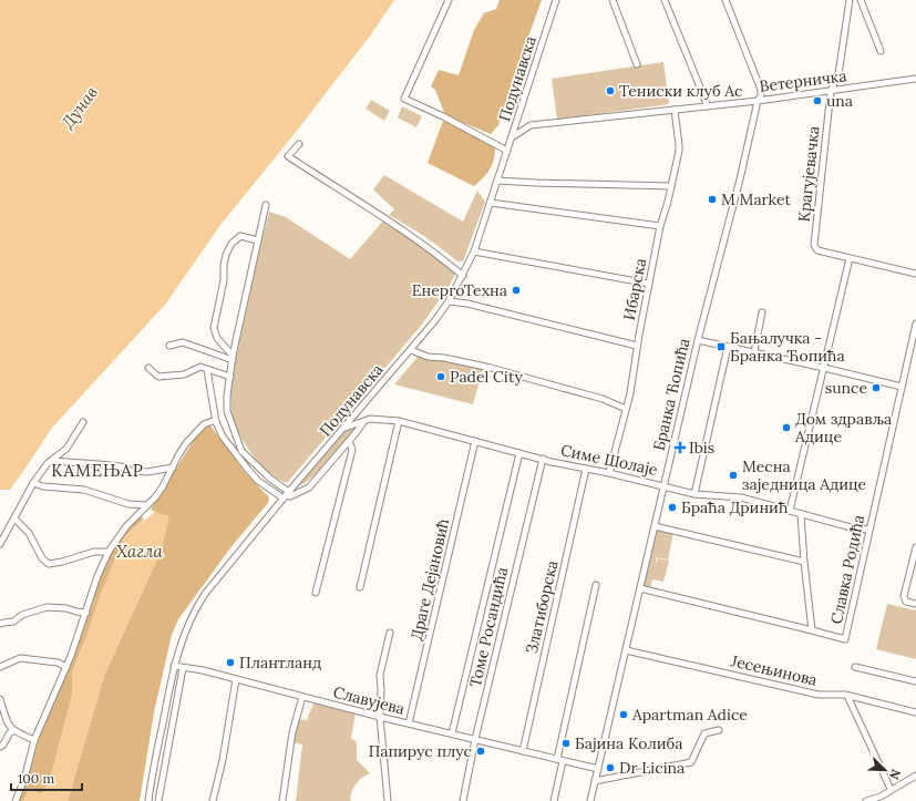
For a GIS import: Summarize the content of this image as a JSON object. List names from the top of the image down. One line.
{"streets":{"street":["Подунавска","Ветерничка","Крагујевачка","Ибарска","Бранка Ћопића","Симе Шолаје","Славка Родића","Драге Дејановић","Златиборска","Томе Росандића","Јесењинова","Славујева"]},"crossings":[["Подунавска","Ветерничка"],["Подунавска","Симе Шолаје"],["Подунавска","Славујева"],["Ветерничка","Крагујевачка"],["Ветерничка","Ибарска"],["Ветерничка","Бранка Ћопића"],["Ибарска","Симе Шолаје"],["Бранка Ћопића","Симе Шолаје"],["Бранка Ћопића","Јесењинова"],["Бранка Ћопића","Славујева"],["Симе Шолаје","Славка Родића"],["Симе Шолаје","Драге Дејановић"],["Симе Шолаје","Златиборска"],["Симе Шолаје","Томе Росандића"],["Драге Дејановић","Славујева"],["Златиборска","Славујева"],["Томе Росандића","Славујева"]],"districts":["КАМЕЊАР"],"water":["Дунав","Хагла"],"places":{"other":["Тениски клуб Ас","una","M Market","ЕнергоТехна","Padel City","sunce","Дом здравља Адице","Месна заједница Адице","Браћа Дринић","Плантланд","Apartman Adice","Бајина Колиба","Папирус плус","Dr Licina"],"transit":["Бањалучка - Бранка Ћопића"],"health":["Ibis"]},"scale_bar":"100 m","north":"bottom right"}
